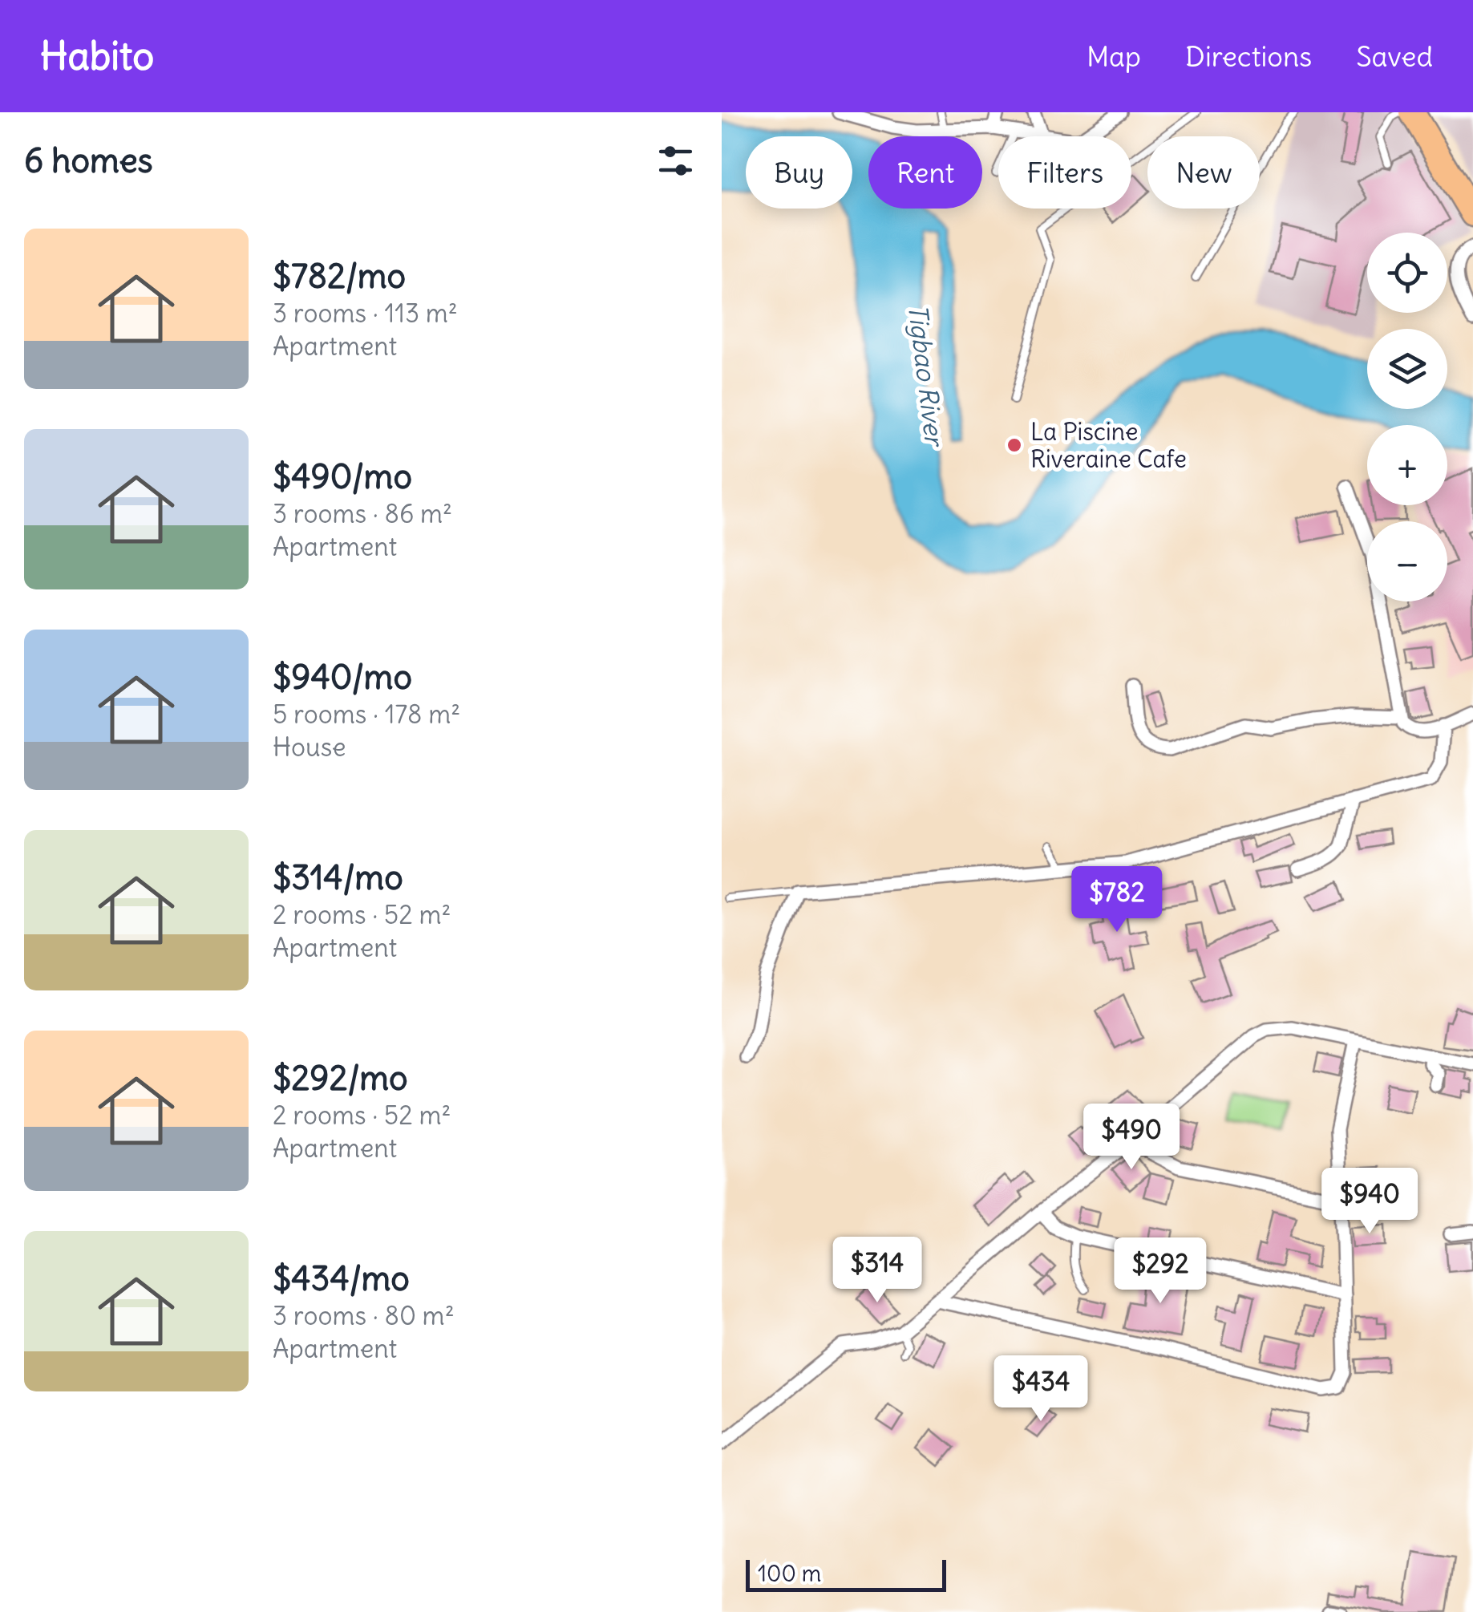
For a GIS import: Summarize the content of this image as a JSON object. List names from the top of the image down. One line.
{"water":["Tigbao River"],"places":["La Piscine Riveraine Cafe"],"scale_bar":"100 m","page":{"header":"Habito","nav":["Map","Directions","Saved"],"heading":"6 homes","chip":["Buy","Rent","Filters","New"],"list":[{"name":"$782/mo","note":"3 rooms · 113 m² · Apartment"},{"name":"$490/mo","note":"3 rooms · 86 m² · Apartment"},{"name":"$940/mo","note":"5 rooms · 178 m² · House"},{"name":"$314/mo","note":"2 rooms · 52 m² · Apartment"},{"name":"$292/mo","note":"2 rooms · 52 m² · Apartment"},{"name":"$434/mo","note":"3 rooms · 80 m² · Apartment"}],"map_buttons":["+","−"],"price":["$782","$490","$940","$314","$292","$434"],"scale":"100 m"}}
